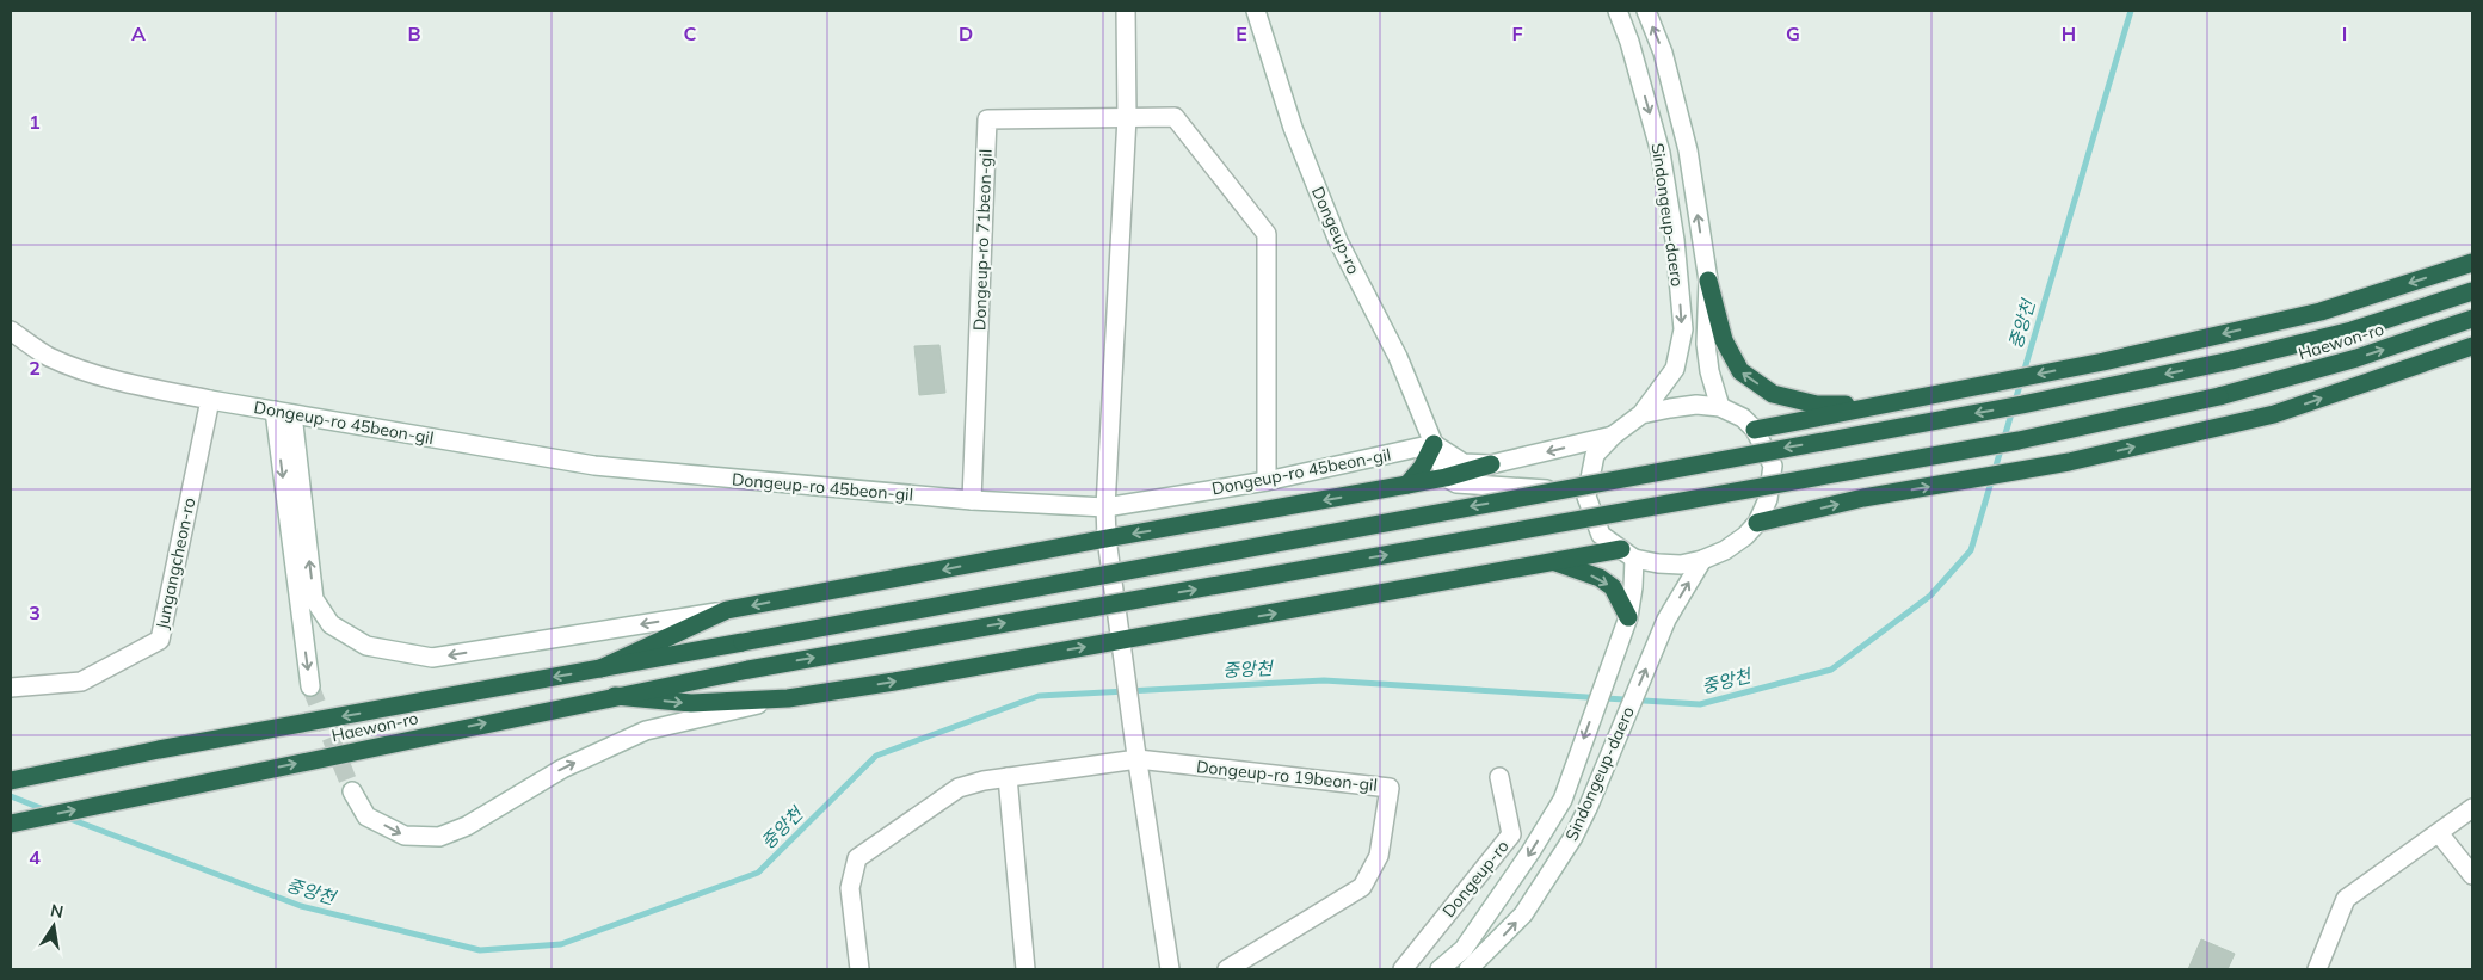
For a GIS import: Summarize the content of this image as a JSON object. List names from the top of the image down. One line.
{"streets":{"highway":["Haewon-ro"],"street":["Sindongeup-daero","Dongeup-ro","Dongeup-ro 71beon-gil","Dongeup-ro 45beon-gil","Jungangcheon-ro","Dongeup-ro 19beon-gil"]},"crossings":[["Dongeup-ro","Dongeup-ro 45beon-gil"],["Dongeup-ro 71beon-gil","Dongeup-ro 45beon-gil"],["Dongeup-ro 45beon-gil","Jungangcheon-ro"]],"water":["중앙천"],"north":"top","grid":{"columns":["A","B","C","D","E","F","G","H","I"],"rows":["1","2","3","4"]}}
